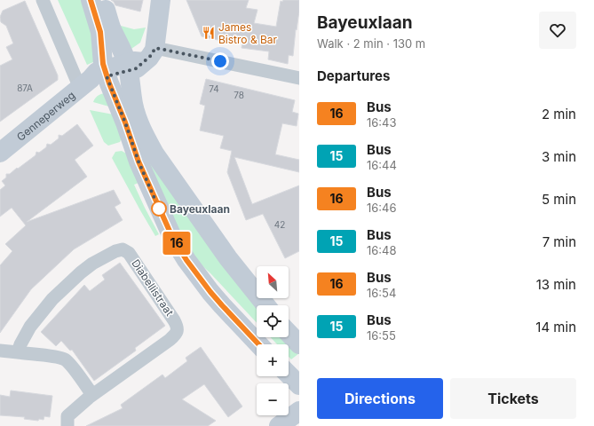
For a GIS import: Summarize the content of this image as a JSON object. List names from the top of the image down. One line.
{"streets":{"main road":["Genneperweg"],"street":["Diabellistraat"]},"places":{"restaurant":["James Bistro & Bar"],"other":["Bayeuxlaan"]},"lines":["bus line 16"],"house_numbers":["87A","74","78","42"],"north":"top left","page":{"on_map":"16","heading":[["Bayeuxlaan","Walk · 2 min · 130 m"],"Departures"],"list":[{"mark":"16","name":"Bus","note":"16:43","value":"2 min"},{"mark":"15","name":"Bus","note":"16:44","value":"3 min"},{"mark":"16","name":"Bus","note":"16:46","value":"5 min"},{"mark":"15","name":"Bus","note":"16:48","value":"7 min"},{"mark":"16","name":"Bus","note":"16:54","value":"13 min"},{"mark":"15","name":"Bus","note":"16:55","value":"14 min"}],"map_buttons":["+","−"],"buttons":["Directions","Tickets"]}}
